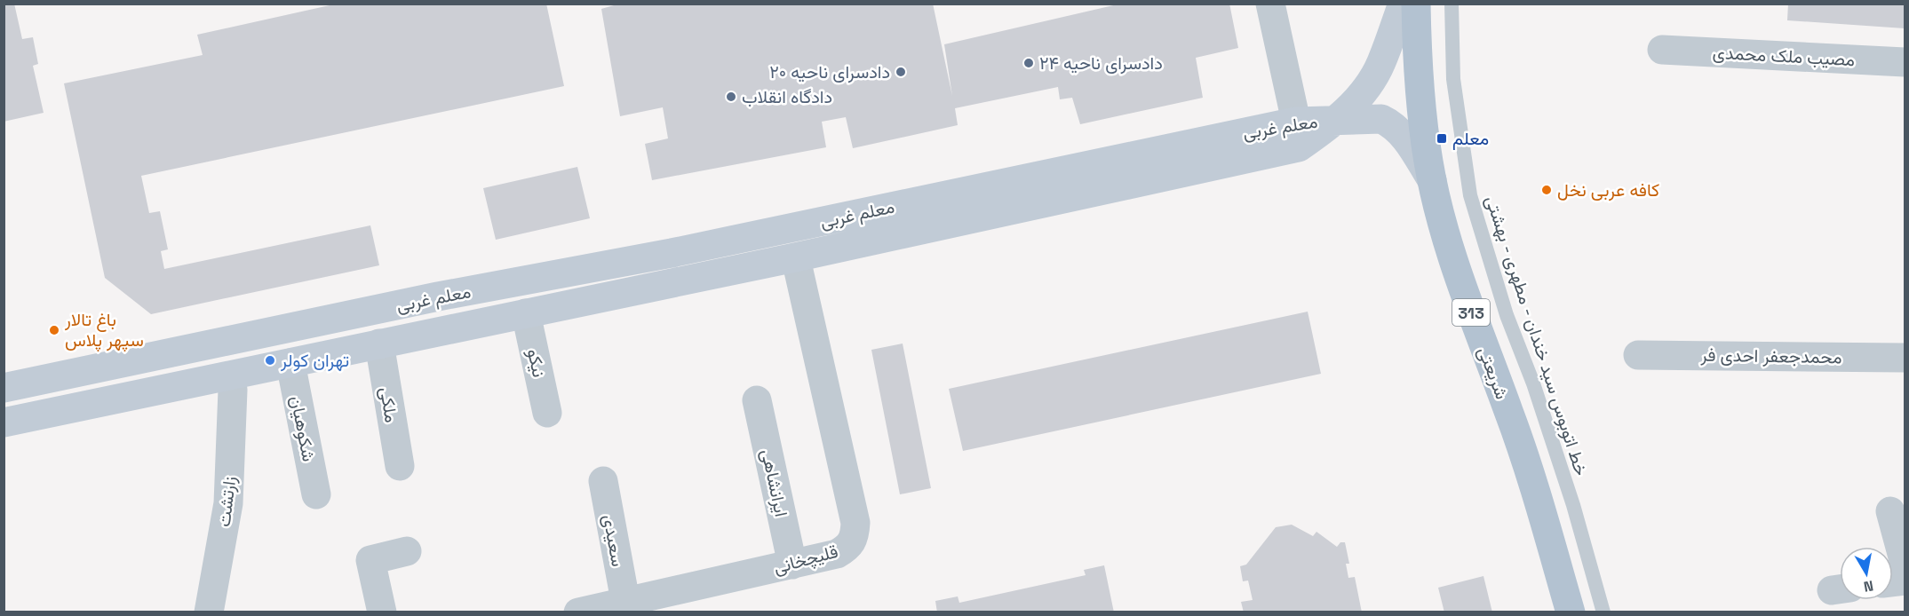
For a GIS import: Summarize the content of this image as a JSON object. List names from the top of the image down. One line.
{"streets":{"main road":["معلم غربی","313","شریعتی"],"street":["مصیب ملک محمدی","محمدجعفر احدی فر","نیکو","ملکی","شکوهیان","ایرانشاهی","زارتشت","سعیدی","قلیچخانی"],"lane":["خط اتوبوس سید خندان - مطهری - بهشتی"]},"crossings":[["معلم غربی","نیکو"],["معلم غربی","ملکی"],["معلم غربی","شکوهیان"],["ایرانشاهی","قلیچخانی"],["سعیدی","قلیچخانی"]],"places":{"other":["دادسرای ناحیه ۲۴","دادسرای ناحیه ۲۰","دادگاه انقلاب","کافه عربی نخل","باغ تالار سپهر پلاس","تهران کولر"],"transit":["معلم"]},"north":"bottom"}
